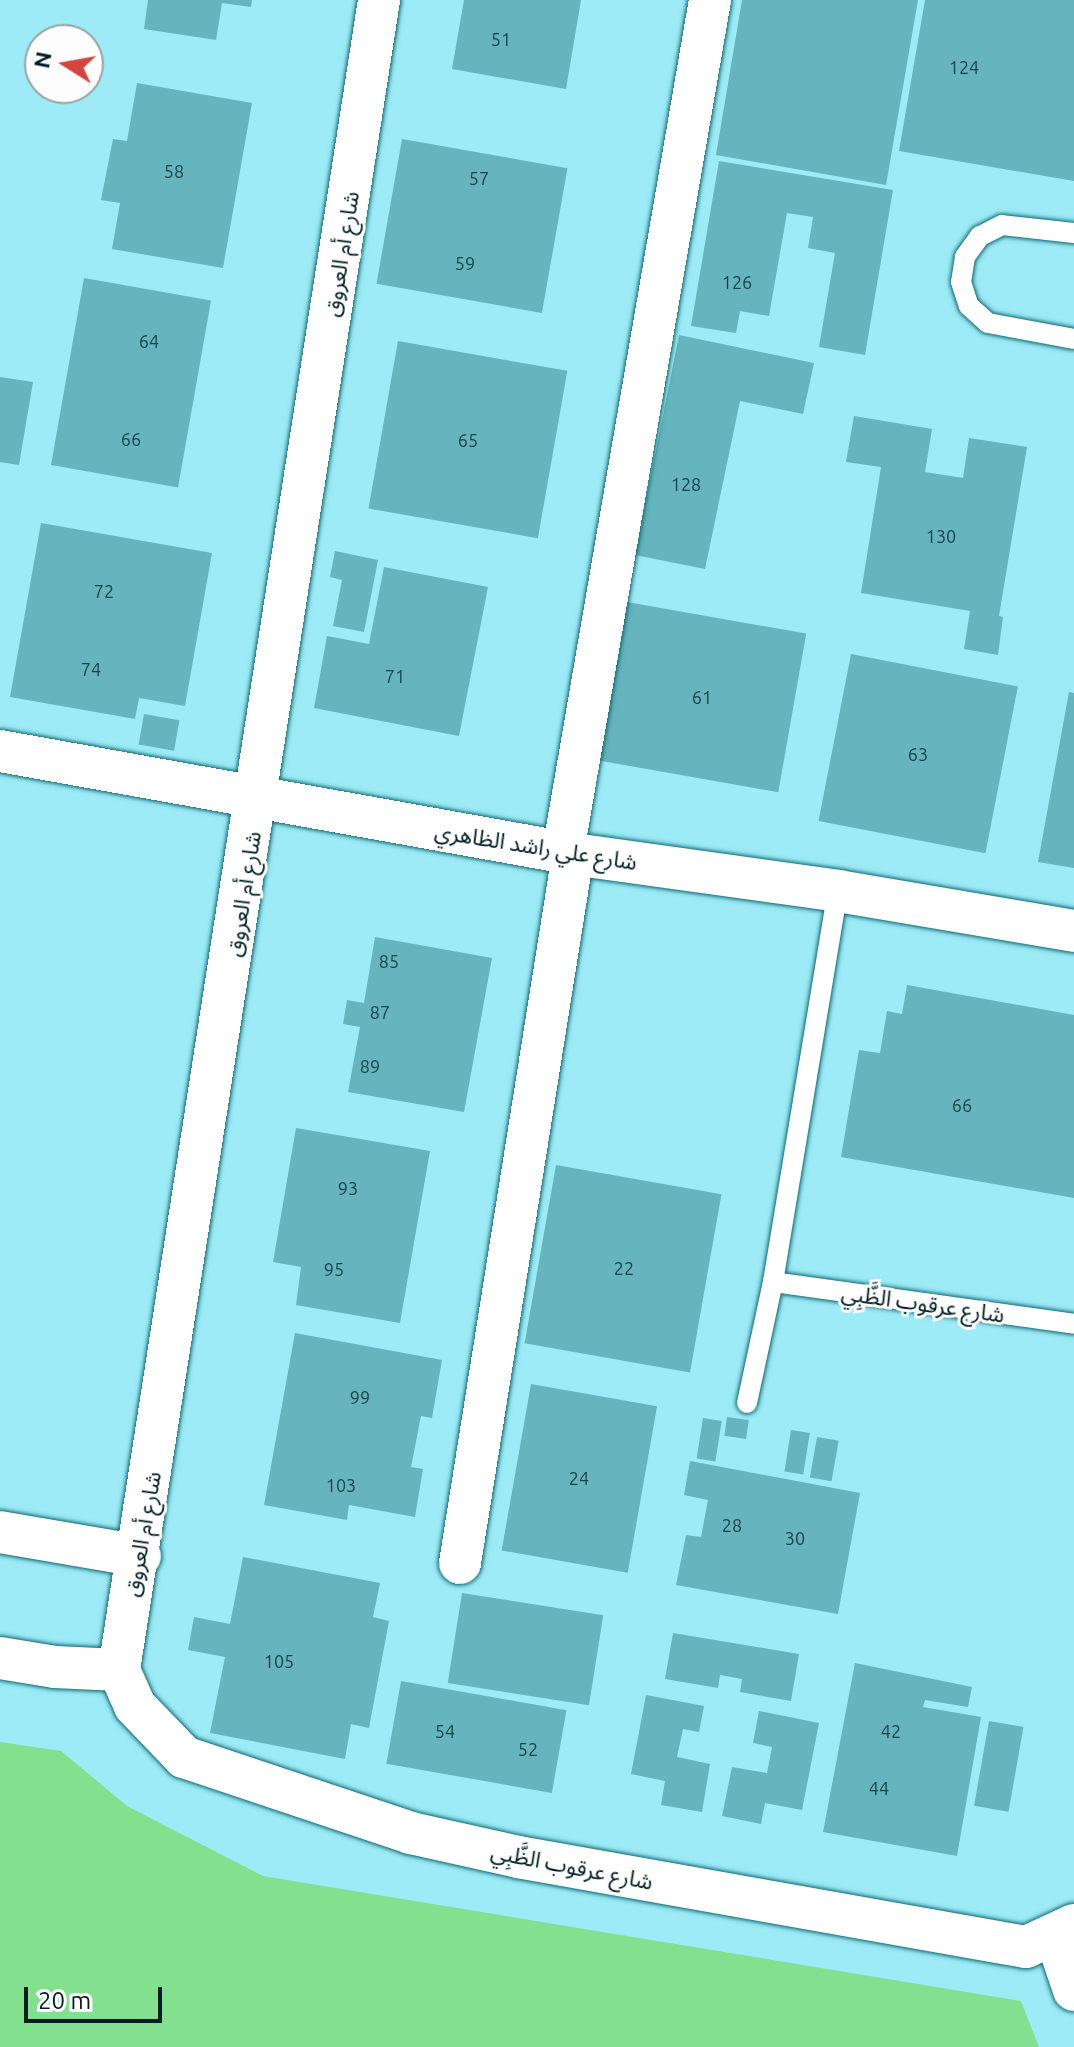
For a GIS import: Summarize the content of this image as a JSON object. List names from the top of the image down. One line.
{"streets":{"street":["شارع أم العروق","شارع علي راشد الظاهري","شارع عرقوب الظَّبِي"]},"crossings":[["شارع أم العروق","شارع علي راشد الظاهري"],["شارع أم العروق","شارع عرقوب الظَّبِي"]],"house_numbers":["51","124","58","57","59","126","64","66","65","128","130","72","74","71","61","63","85","87","89","66","93","22","95","99","24","103","28","30","105","54","42","52","44"],"scale_bar":"20 m","north":"left"}
